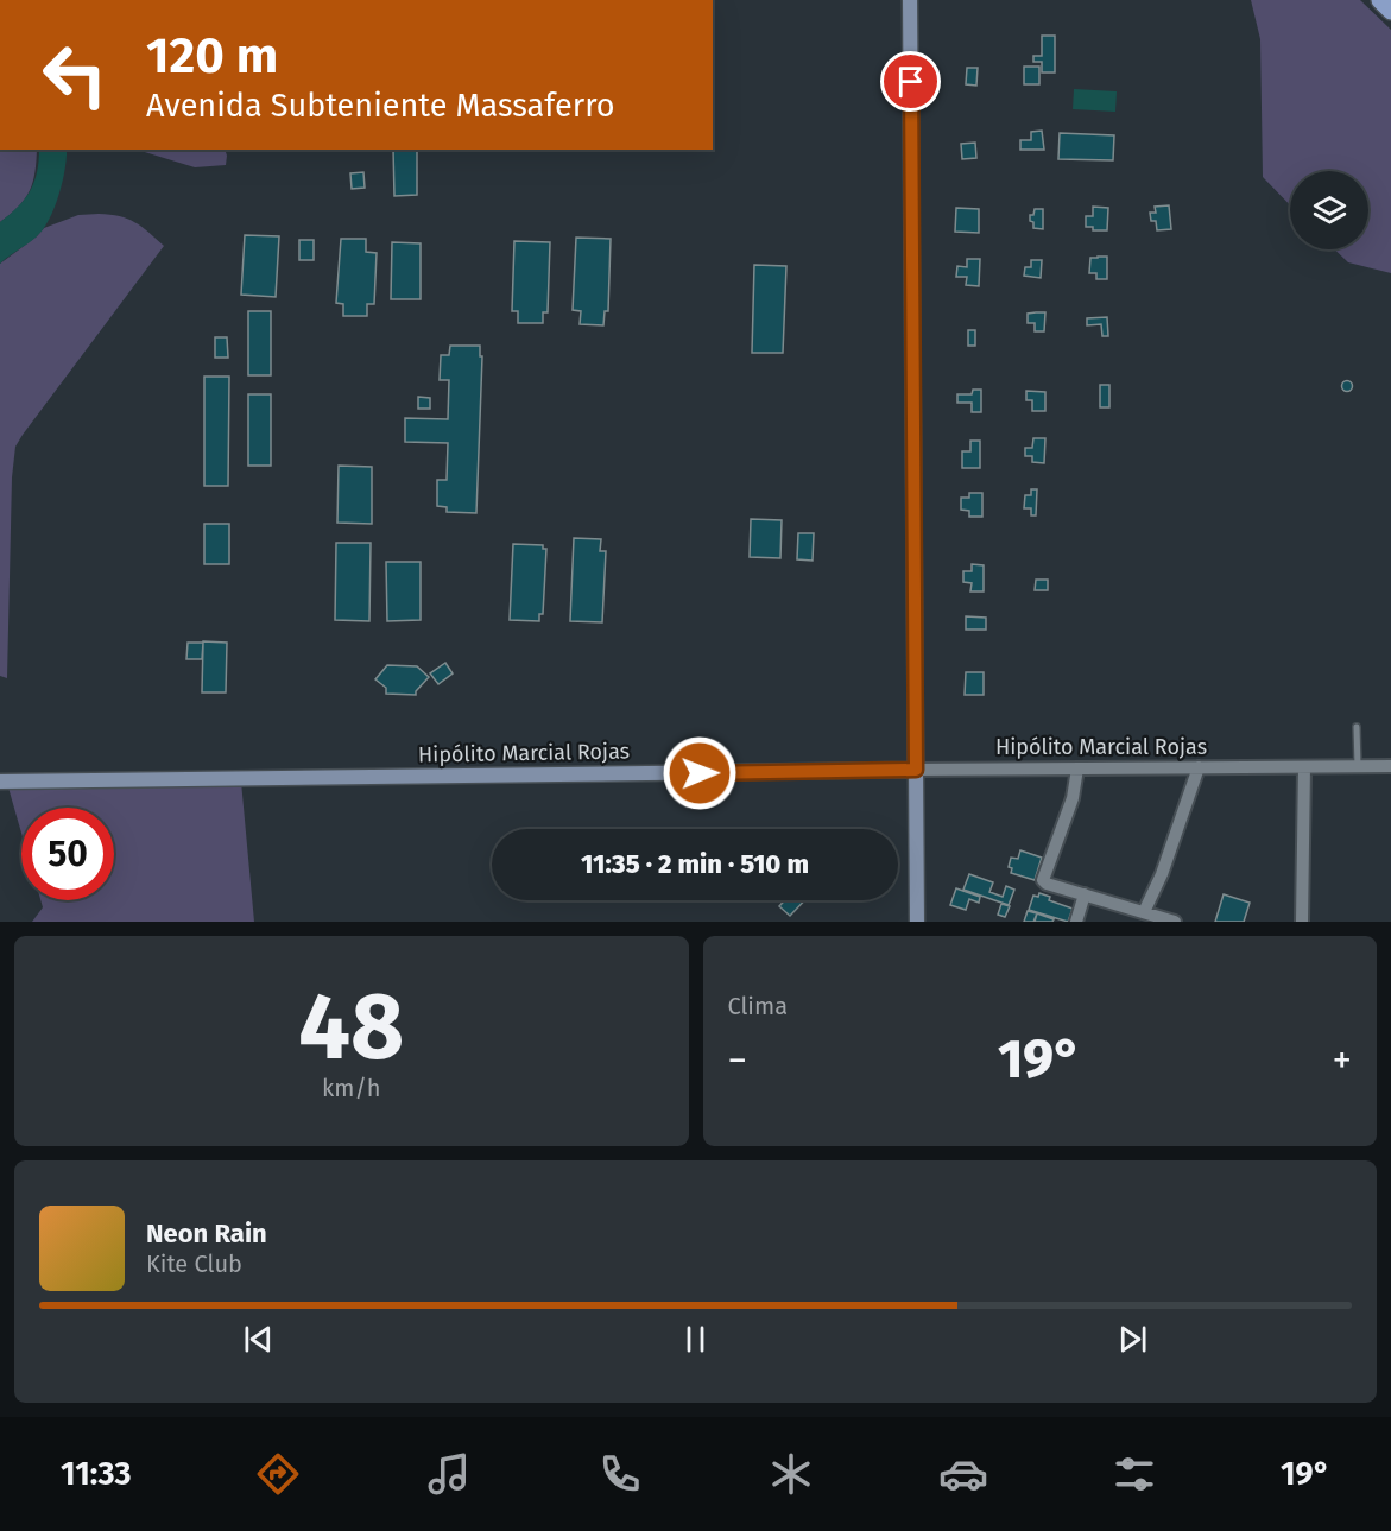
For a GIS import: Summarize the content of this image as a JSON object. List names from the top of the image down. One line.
{"streets":{"main road":["Hipólito Marcial Rojas"]},"page":{"turn":["120 m","Avenida Subteniente Massaferro"],"limit":"50","trip":"11:35 · 2 min · 510 m","tile":[["48","km/h"],"Clima"],"heat":["−","19°","+"],"song":["Neon Rain","Kite Club"],"tabs":["11:33","19°"]}}
